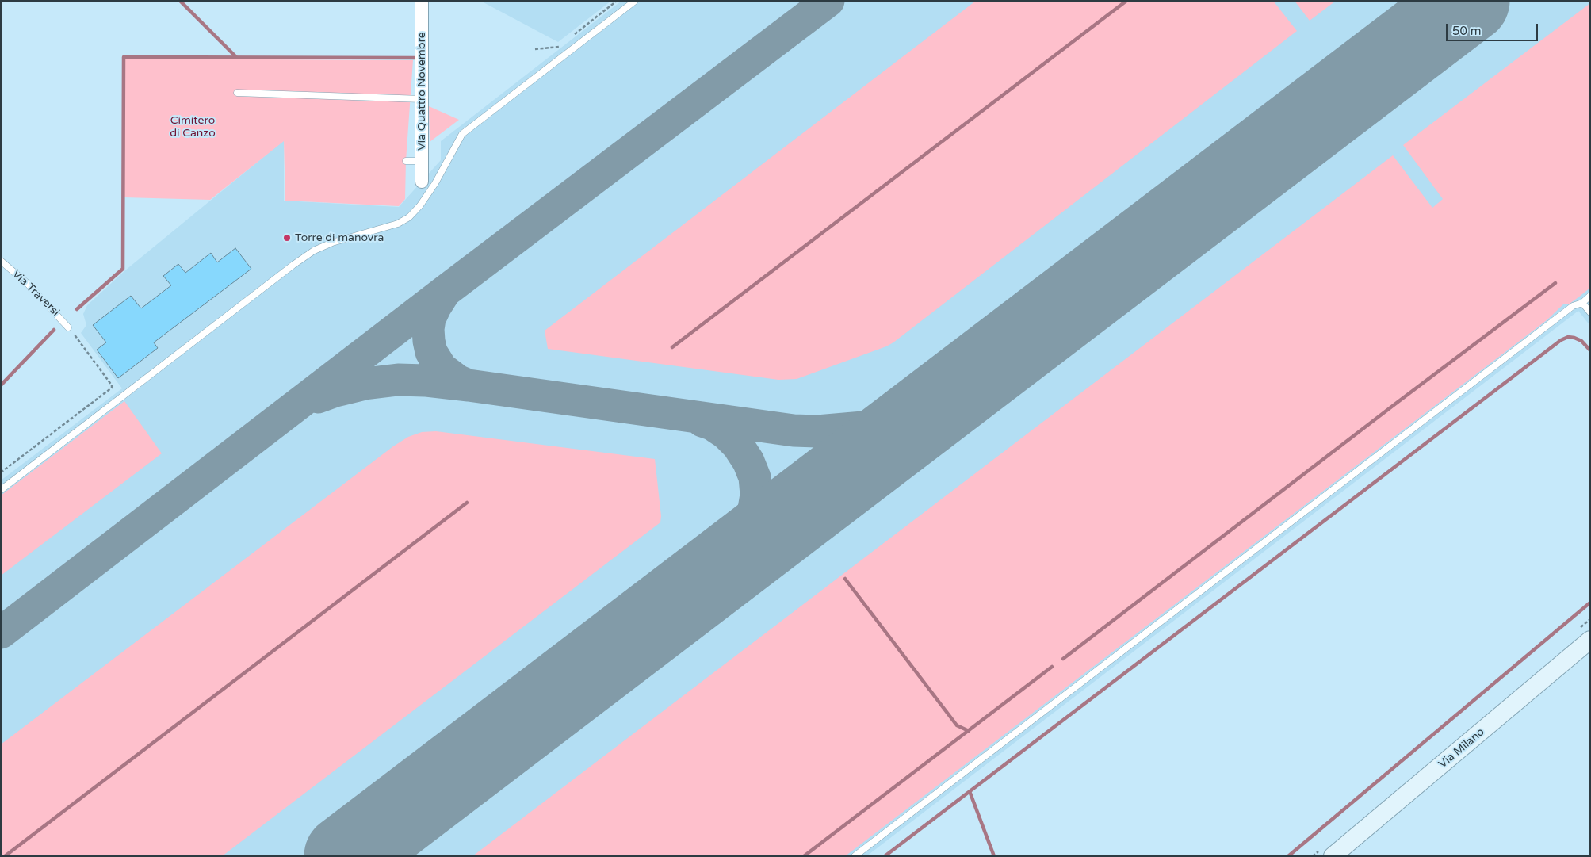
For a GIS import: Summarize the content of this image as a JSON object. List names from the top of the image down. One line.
{"streets":{"street":["Via Quattro Novembre","Via Milano"],"lane":["Via Traversi"]},"parks":["Cimitero di Canzo"],"places":["Torre di manovra"],"scale_bar":"50 m"}
